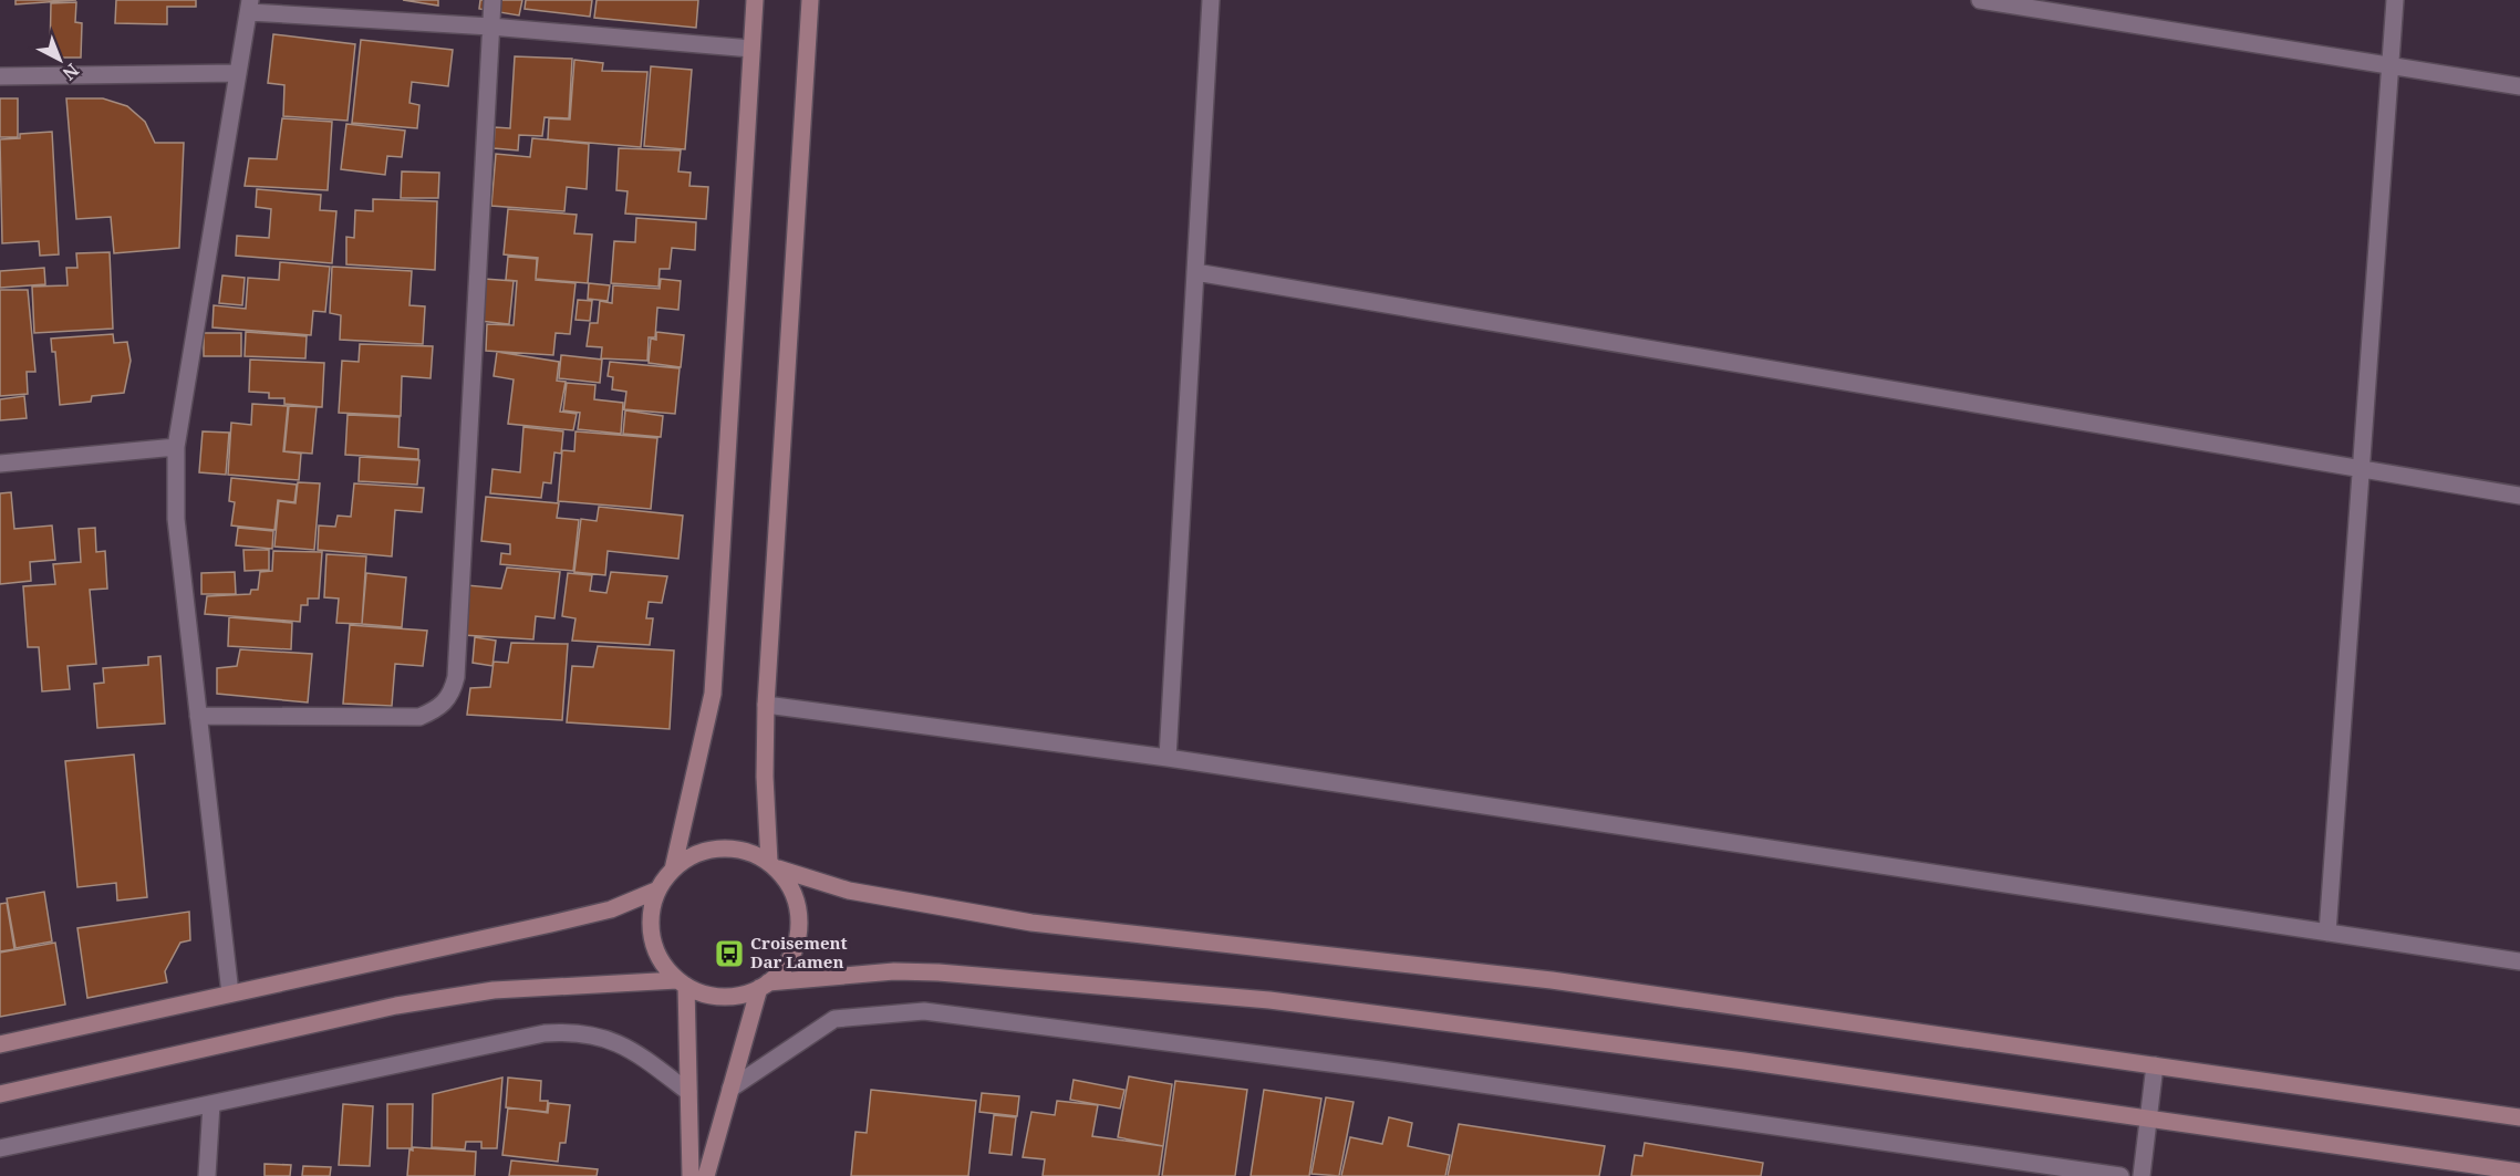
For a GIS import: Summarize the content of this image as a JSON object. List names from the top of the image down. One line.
{"places":{"bus stop":["Croisement Dar Lamen"]},"north":"bottom right"}
